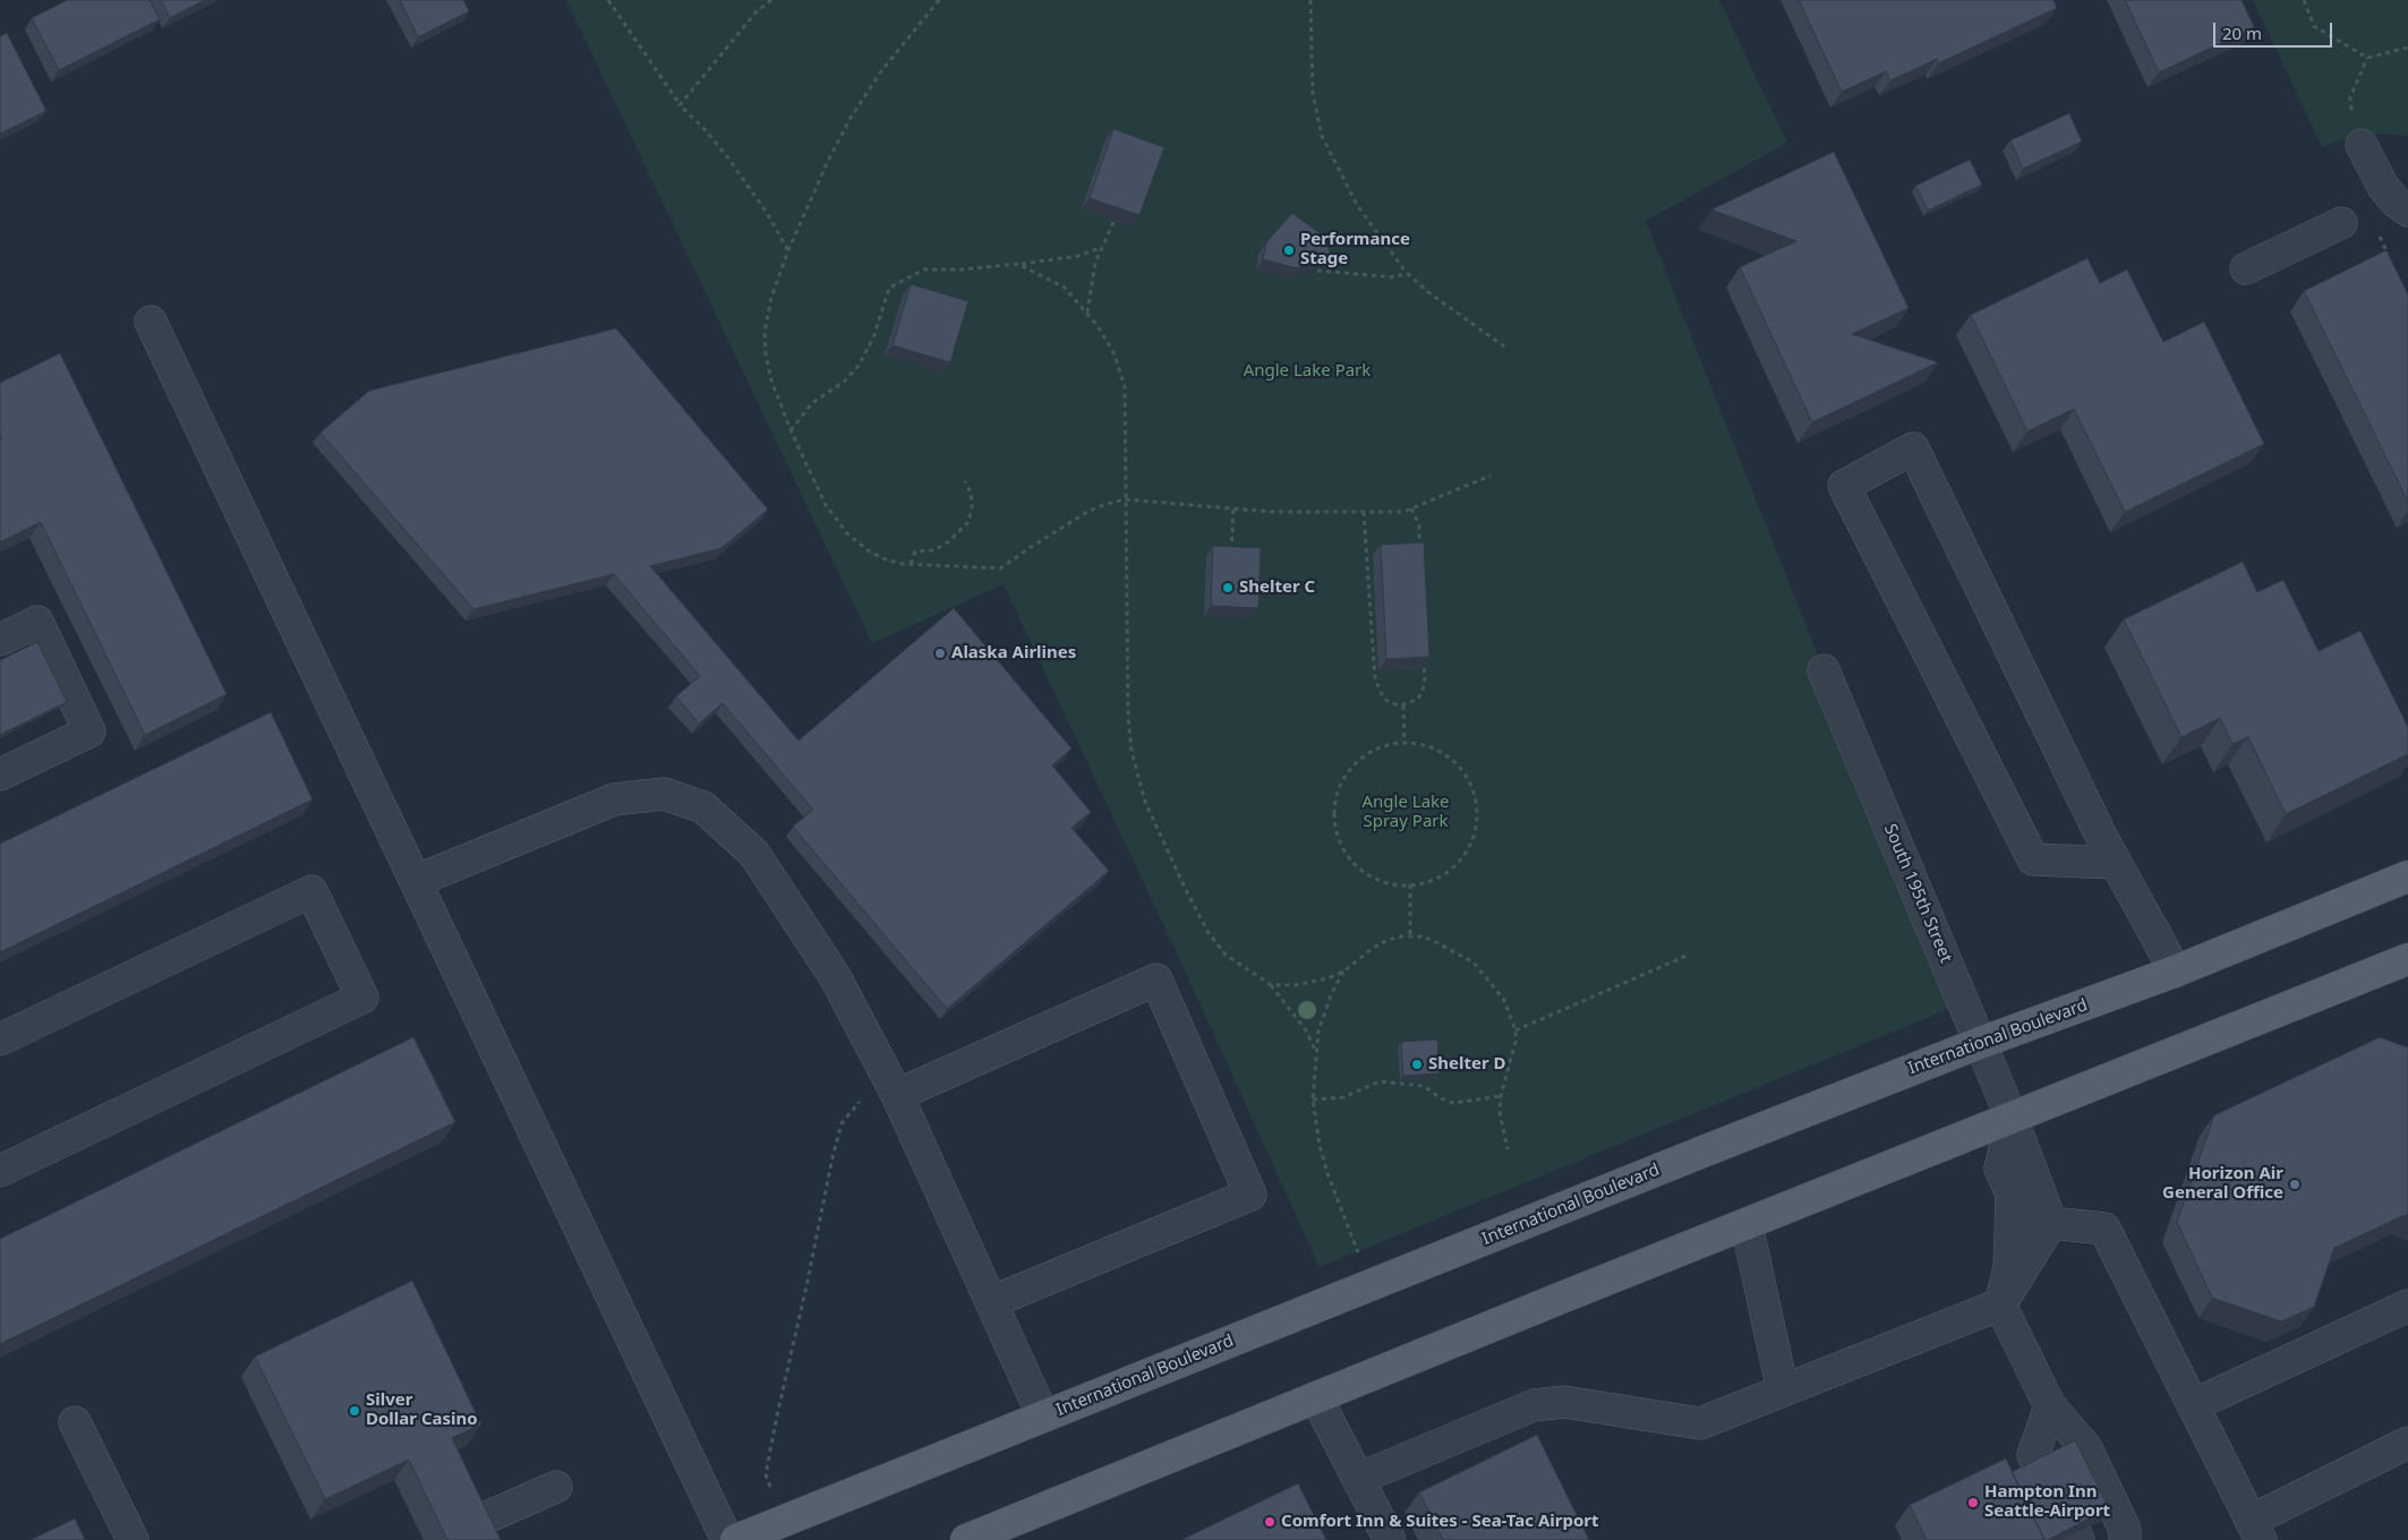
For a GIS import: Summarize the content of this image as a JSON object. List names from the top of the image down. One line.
{"streets":{"main road":["International Boulevard"],"street":["South 195th Street"]},"crossings":[["South 195th Street","International Boulevard"]],"parks":["Angle Lake Park","Angle Lake Spray Park"],"places":["Performance Stage","Shelter C","Alaska Airlines","Shelter D","Horizon Air General Office","Silver Dollar Casino","Hampton Inn Seattle-Airport","Comfort Inn & Suites - Sea-Tac Airport"],"scale_bar":"20 m"}
